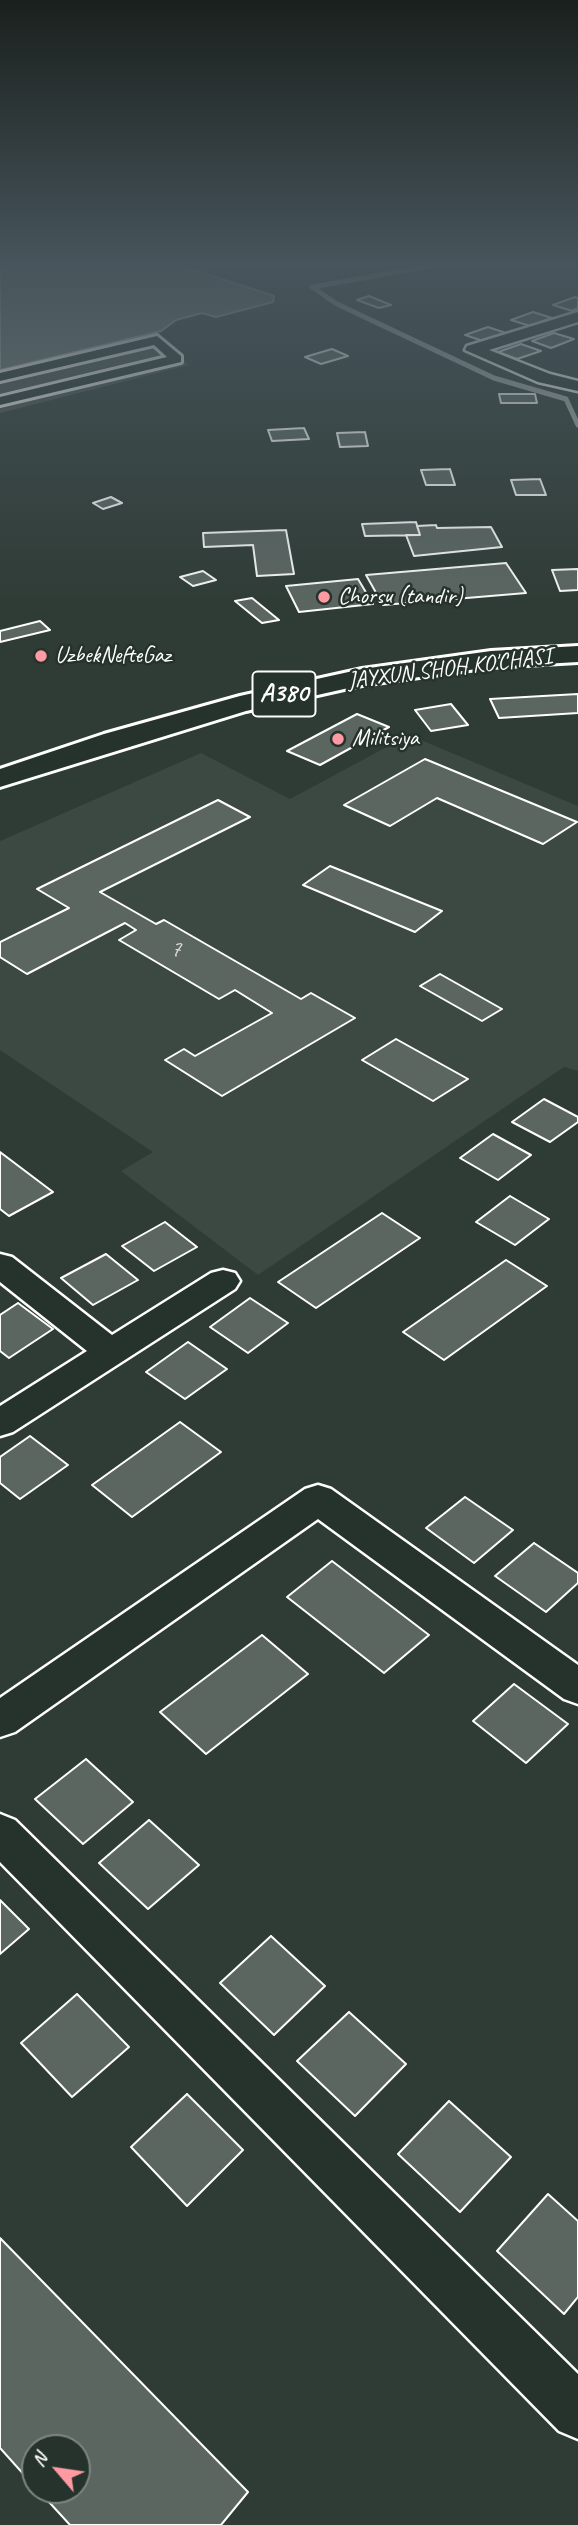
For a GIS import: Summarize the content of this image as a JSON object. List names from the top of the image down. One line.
{"streets":{"highway":["JAYXUN SHOH KO'CHASI","A380"]},"places":["Chorsu (tandir)","UzbekNefteGaz","Militsiya"],"house_numbers":["7"],"north":"top left"}
